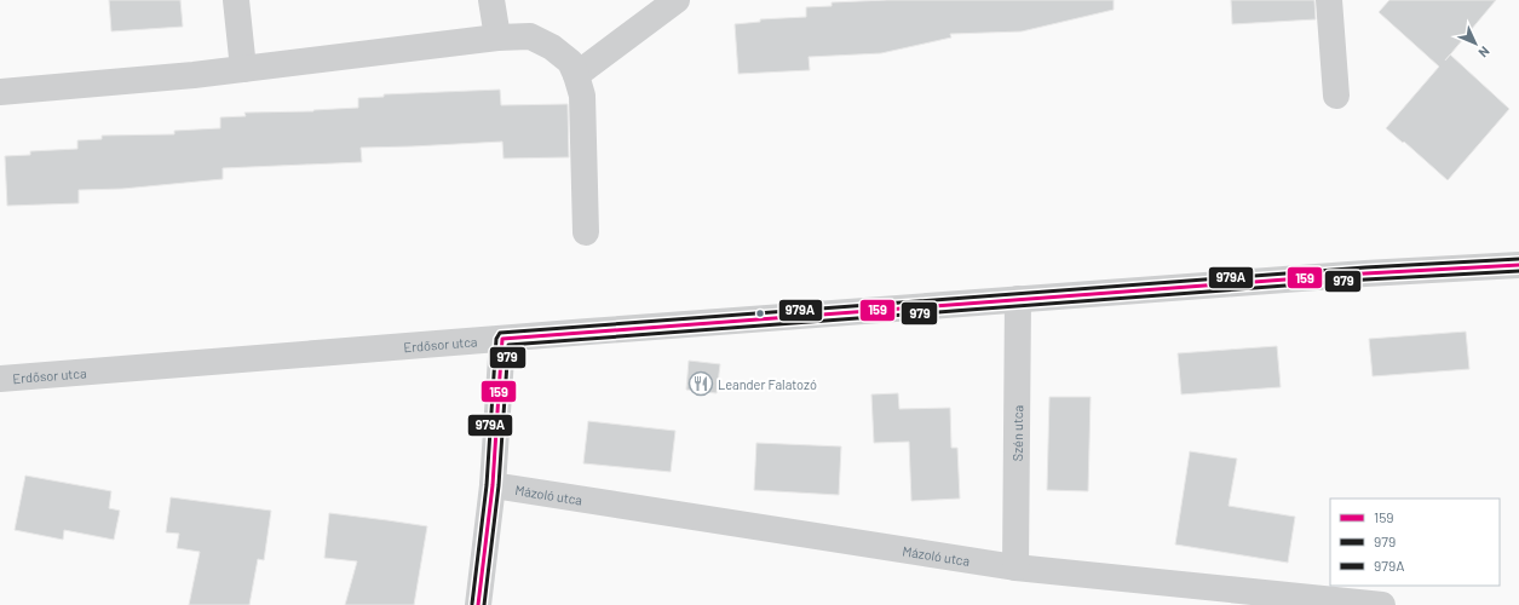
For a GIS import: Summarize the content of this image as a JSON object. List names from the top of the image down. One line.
{"streets":{"street":["Erdősor utca","Szén utca","Mázoló utca"]},"crossings":[["Erdősor utca","Szén utca"],["Szén utca","Mázoló utca"]],"places":{"restaurant":["Leander Falatozó"]},"lines":["transit line 979A","transit line 159","transit line 979"],"legend":["159","979","979A"],"north":"bottom right"}
